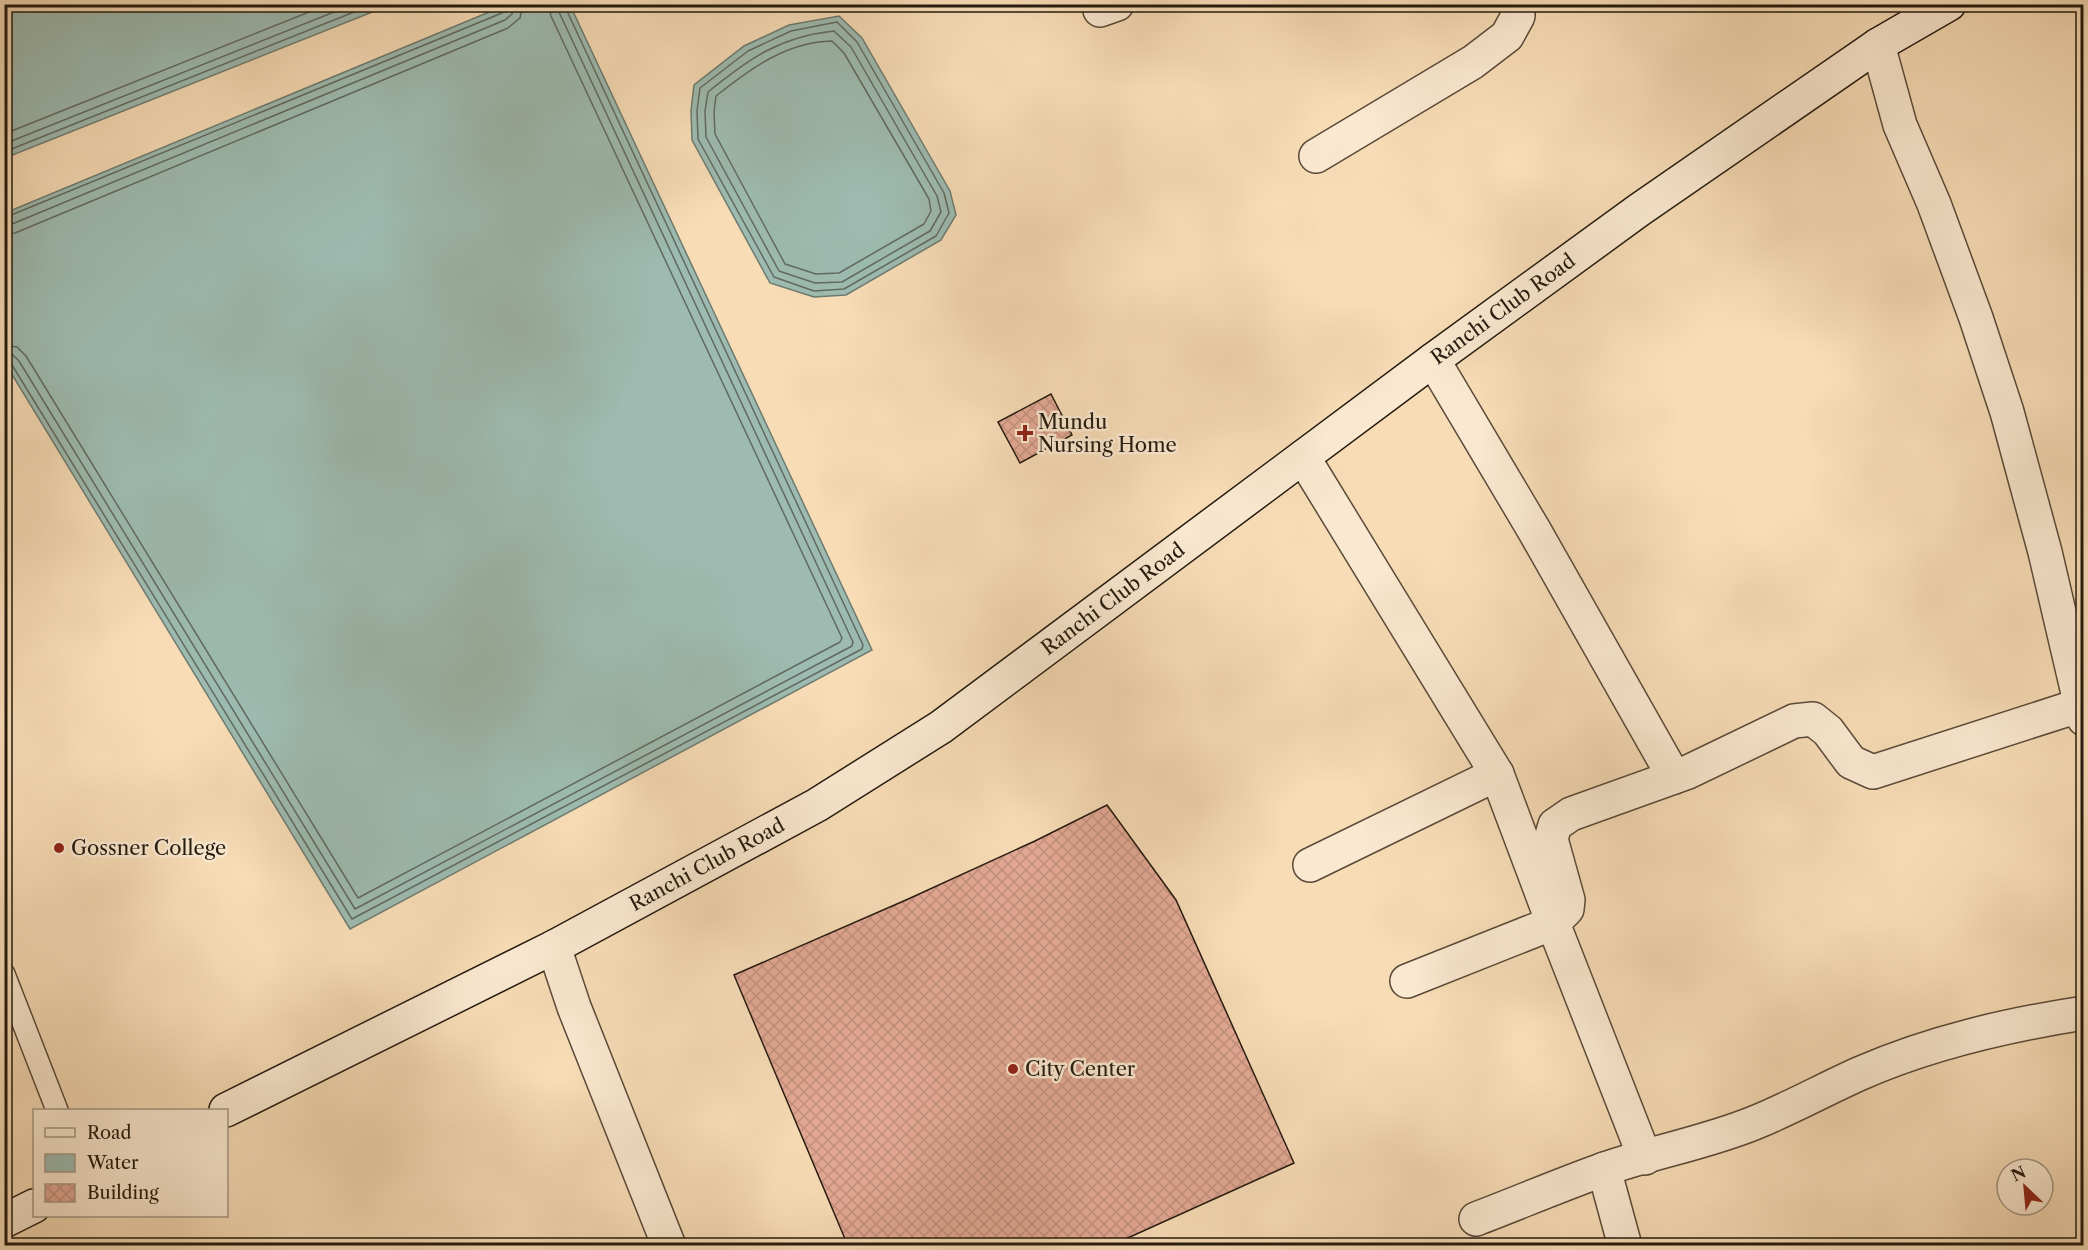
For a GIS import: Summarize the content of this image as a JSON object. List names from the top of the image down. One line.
{"streets":{"street":["Ranchi Club Road"]},"places":{"health":["Mundu Nursing Home"],"other":["Gossner College","City Center"]},"legend":["Road","Water","Building"],"north":"top left"}
